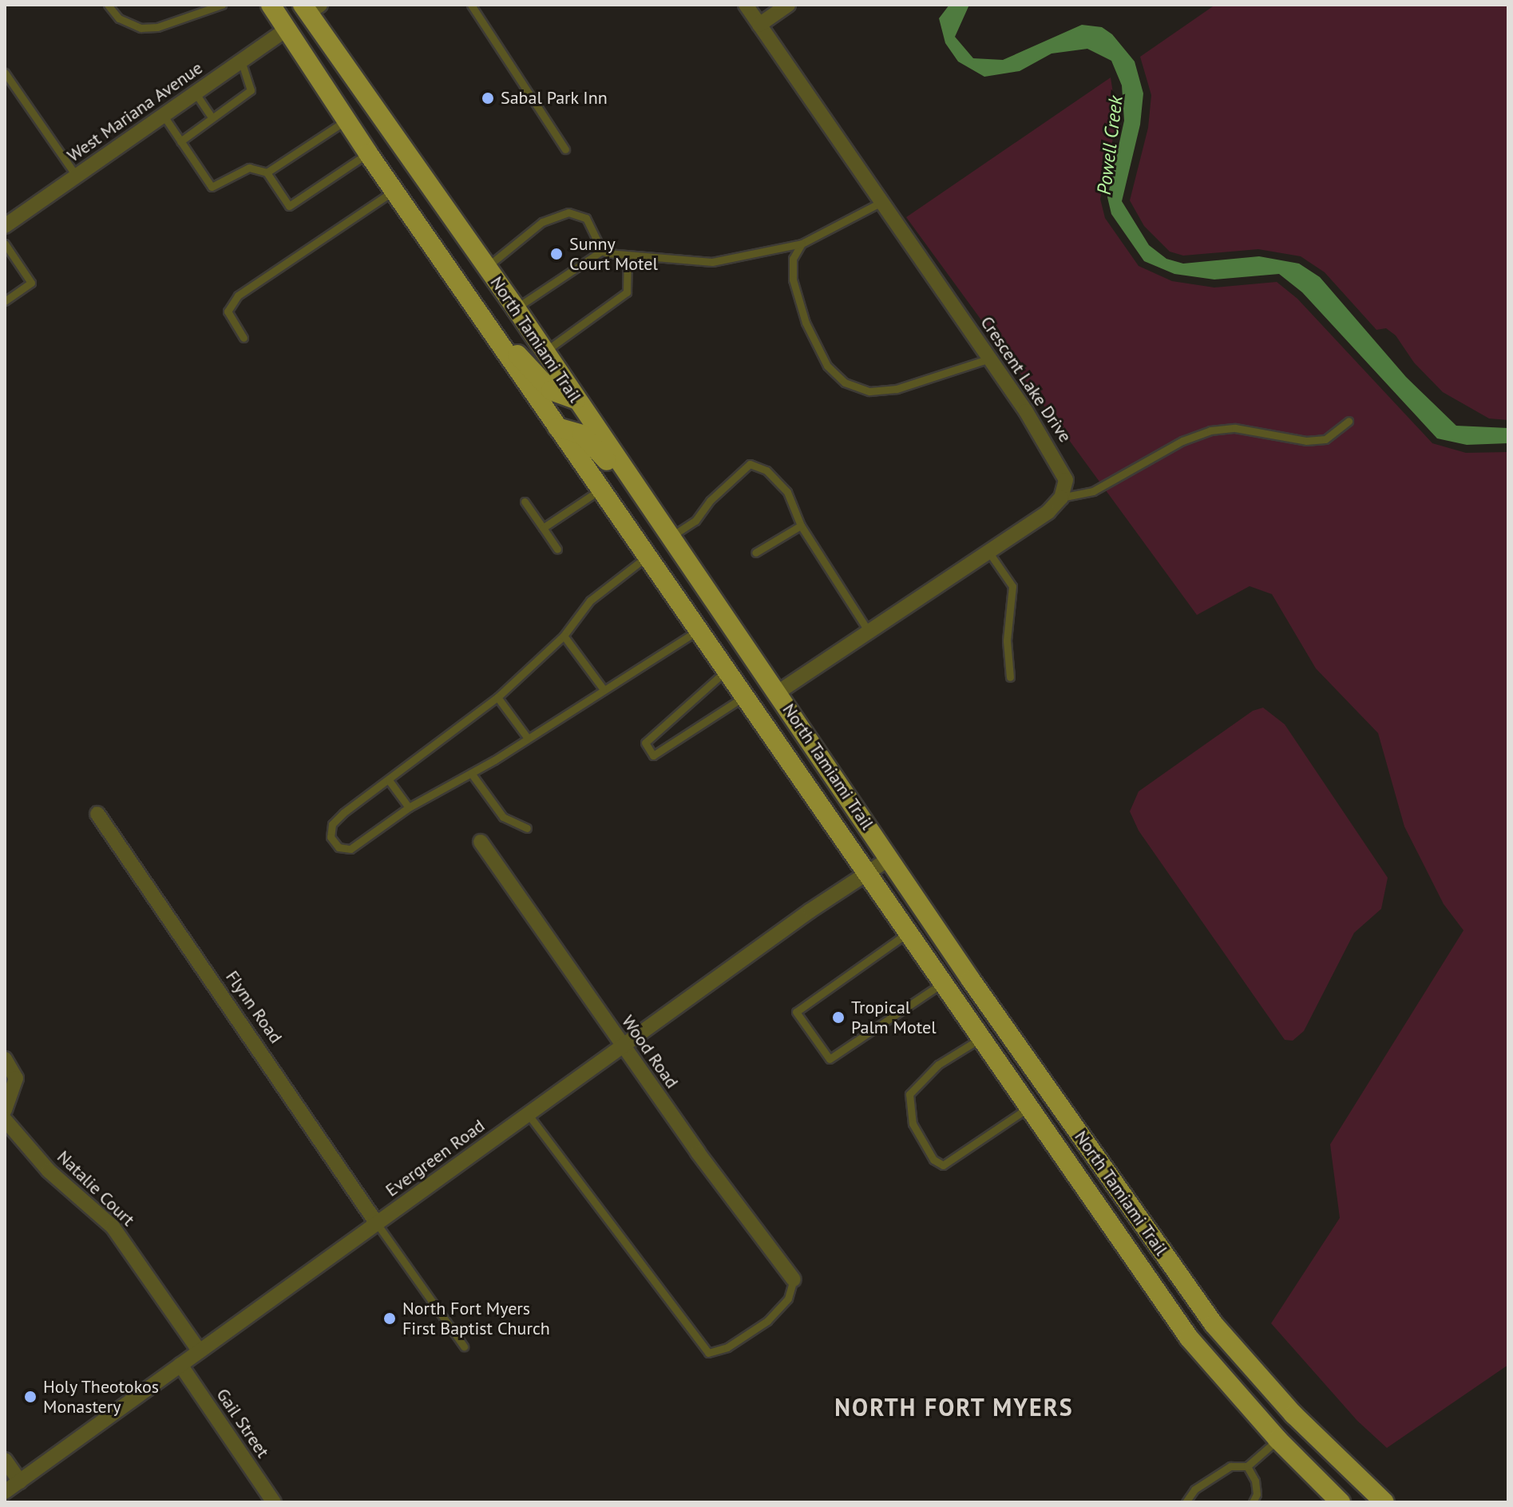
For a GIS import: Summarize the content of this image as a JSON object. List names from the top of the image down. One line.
{"streets":{"main road":["North Tamiami Trail"],"street":["West Mariana Avenue","Crescent Lake Drive","Flynn Road","Wood Road","Evergreen Road","Natalie Court","Gail Street"]},"crossings":[["West Mariana Avenue","North Tamiami Trail"],["North Tamiami Trail","Evergreen Road"],["Flynn Road","Evergreen Road"],["Wood Road","Evergreen Road"],["Evergreen Road","Natalie Court"],["Evergreen Road","Gail Street"]],"districts":["NORTH FORT MYERS"],"water":["Powell Creek"],"places":["Sabal Park Inn","Sunny Court Motel","Tropical Palm Motel","North Fort Myers First Baptist Church","Holy Theotokos Monastery"]}
